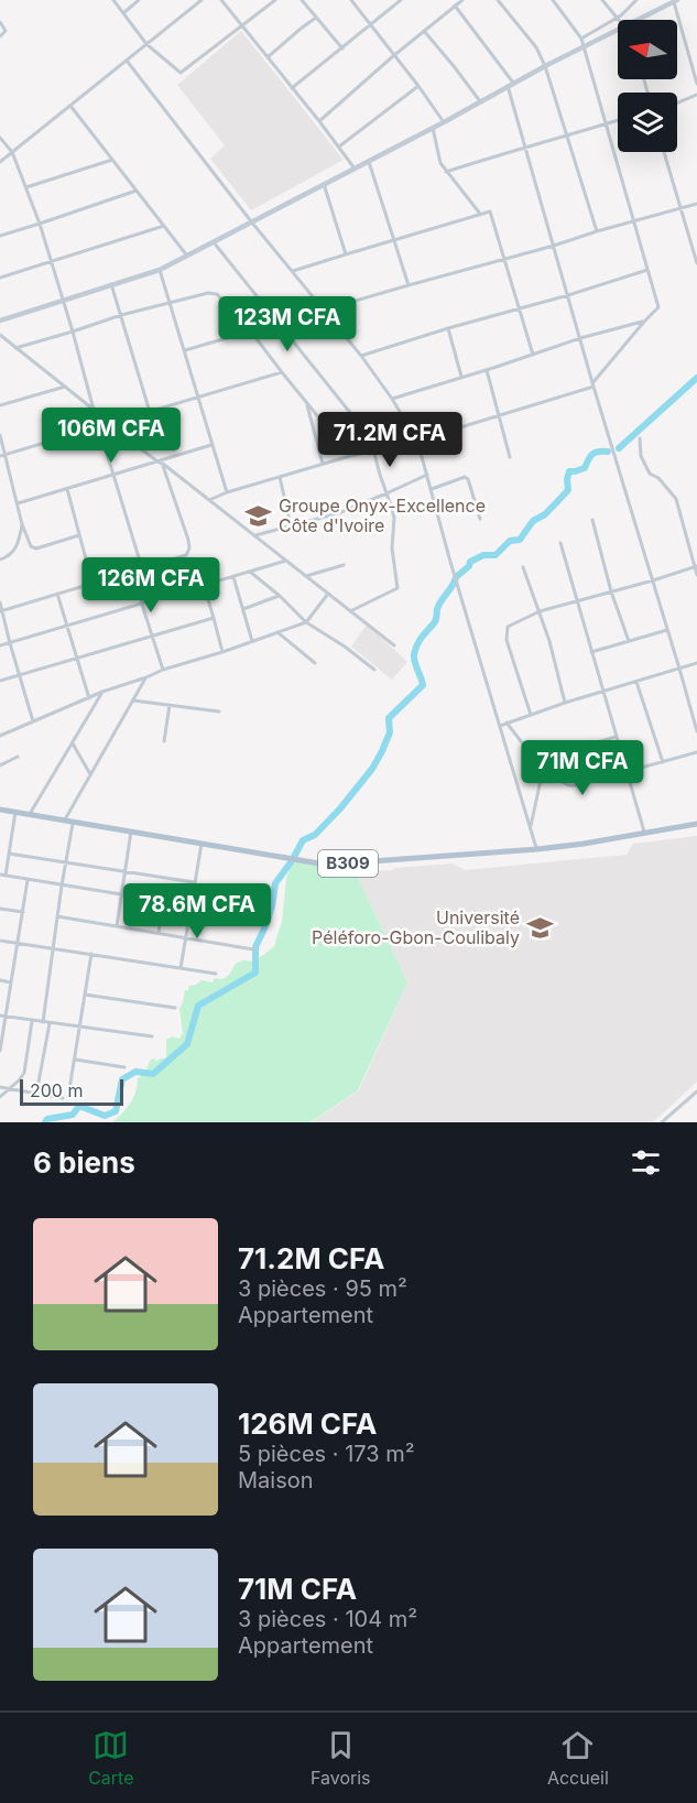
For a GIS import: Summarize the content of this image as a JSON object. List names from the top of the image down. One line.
{"streets":{"main road":["B309"]},"places":{"school or university":["Groupe Onyx-Excellence Côte d'Ivoire","Université Péléforo-Gbon-Coulibaly"]},"scale_bar":"200 m","north":"left","page":{"price":["123M CFA","106M CFA","71.2M CFA","126M CFA","71M CFA","78.6M CFA"],"scale":"200 m","heading":"6 biens","list":[{"name":"71.2M CFA","note":"3 pièces · 95 m² · Appartement"},{"name":"126M CFA","note":"5 pièces · 173 m² · Maison"},{"name":"71M CFA","note":"3 pièces · 104 m² · Appartement"}],"tabs":["Carte","Favoris","Accueil"]}}
